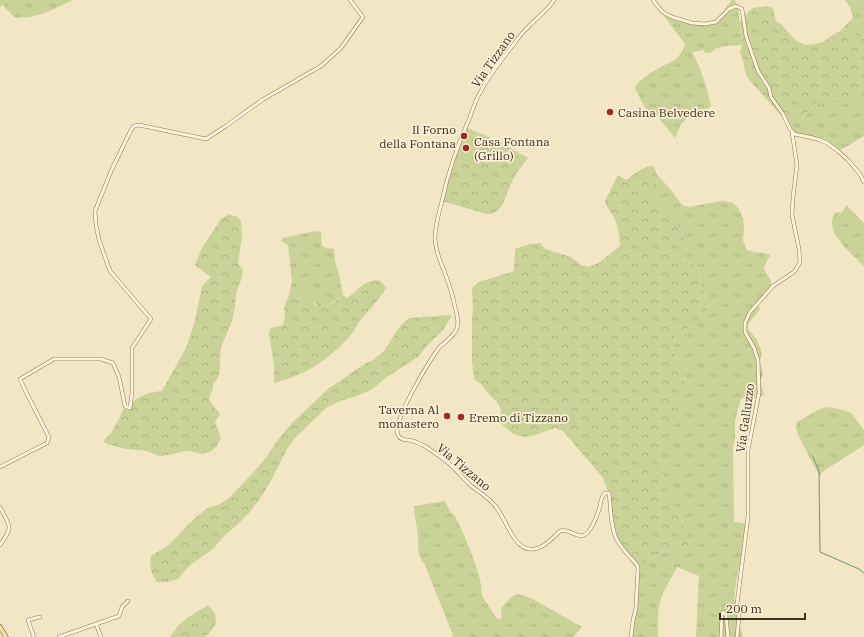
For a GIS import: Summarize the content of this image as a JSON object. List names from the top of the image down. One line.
{"streets":{"street":["Via Tizzano","Via Galluzzo"]},"places":["Casina Belvedere","Il Forno della Fontana","Casa Fontana (Grillo)","Taverna Al monastero","Eremo di Tizzano"],"scale_bar":"200 m"}
